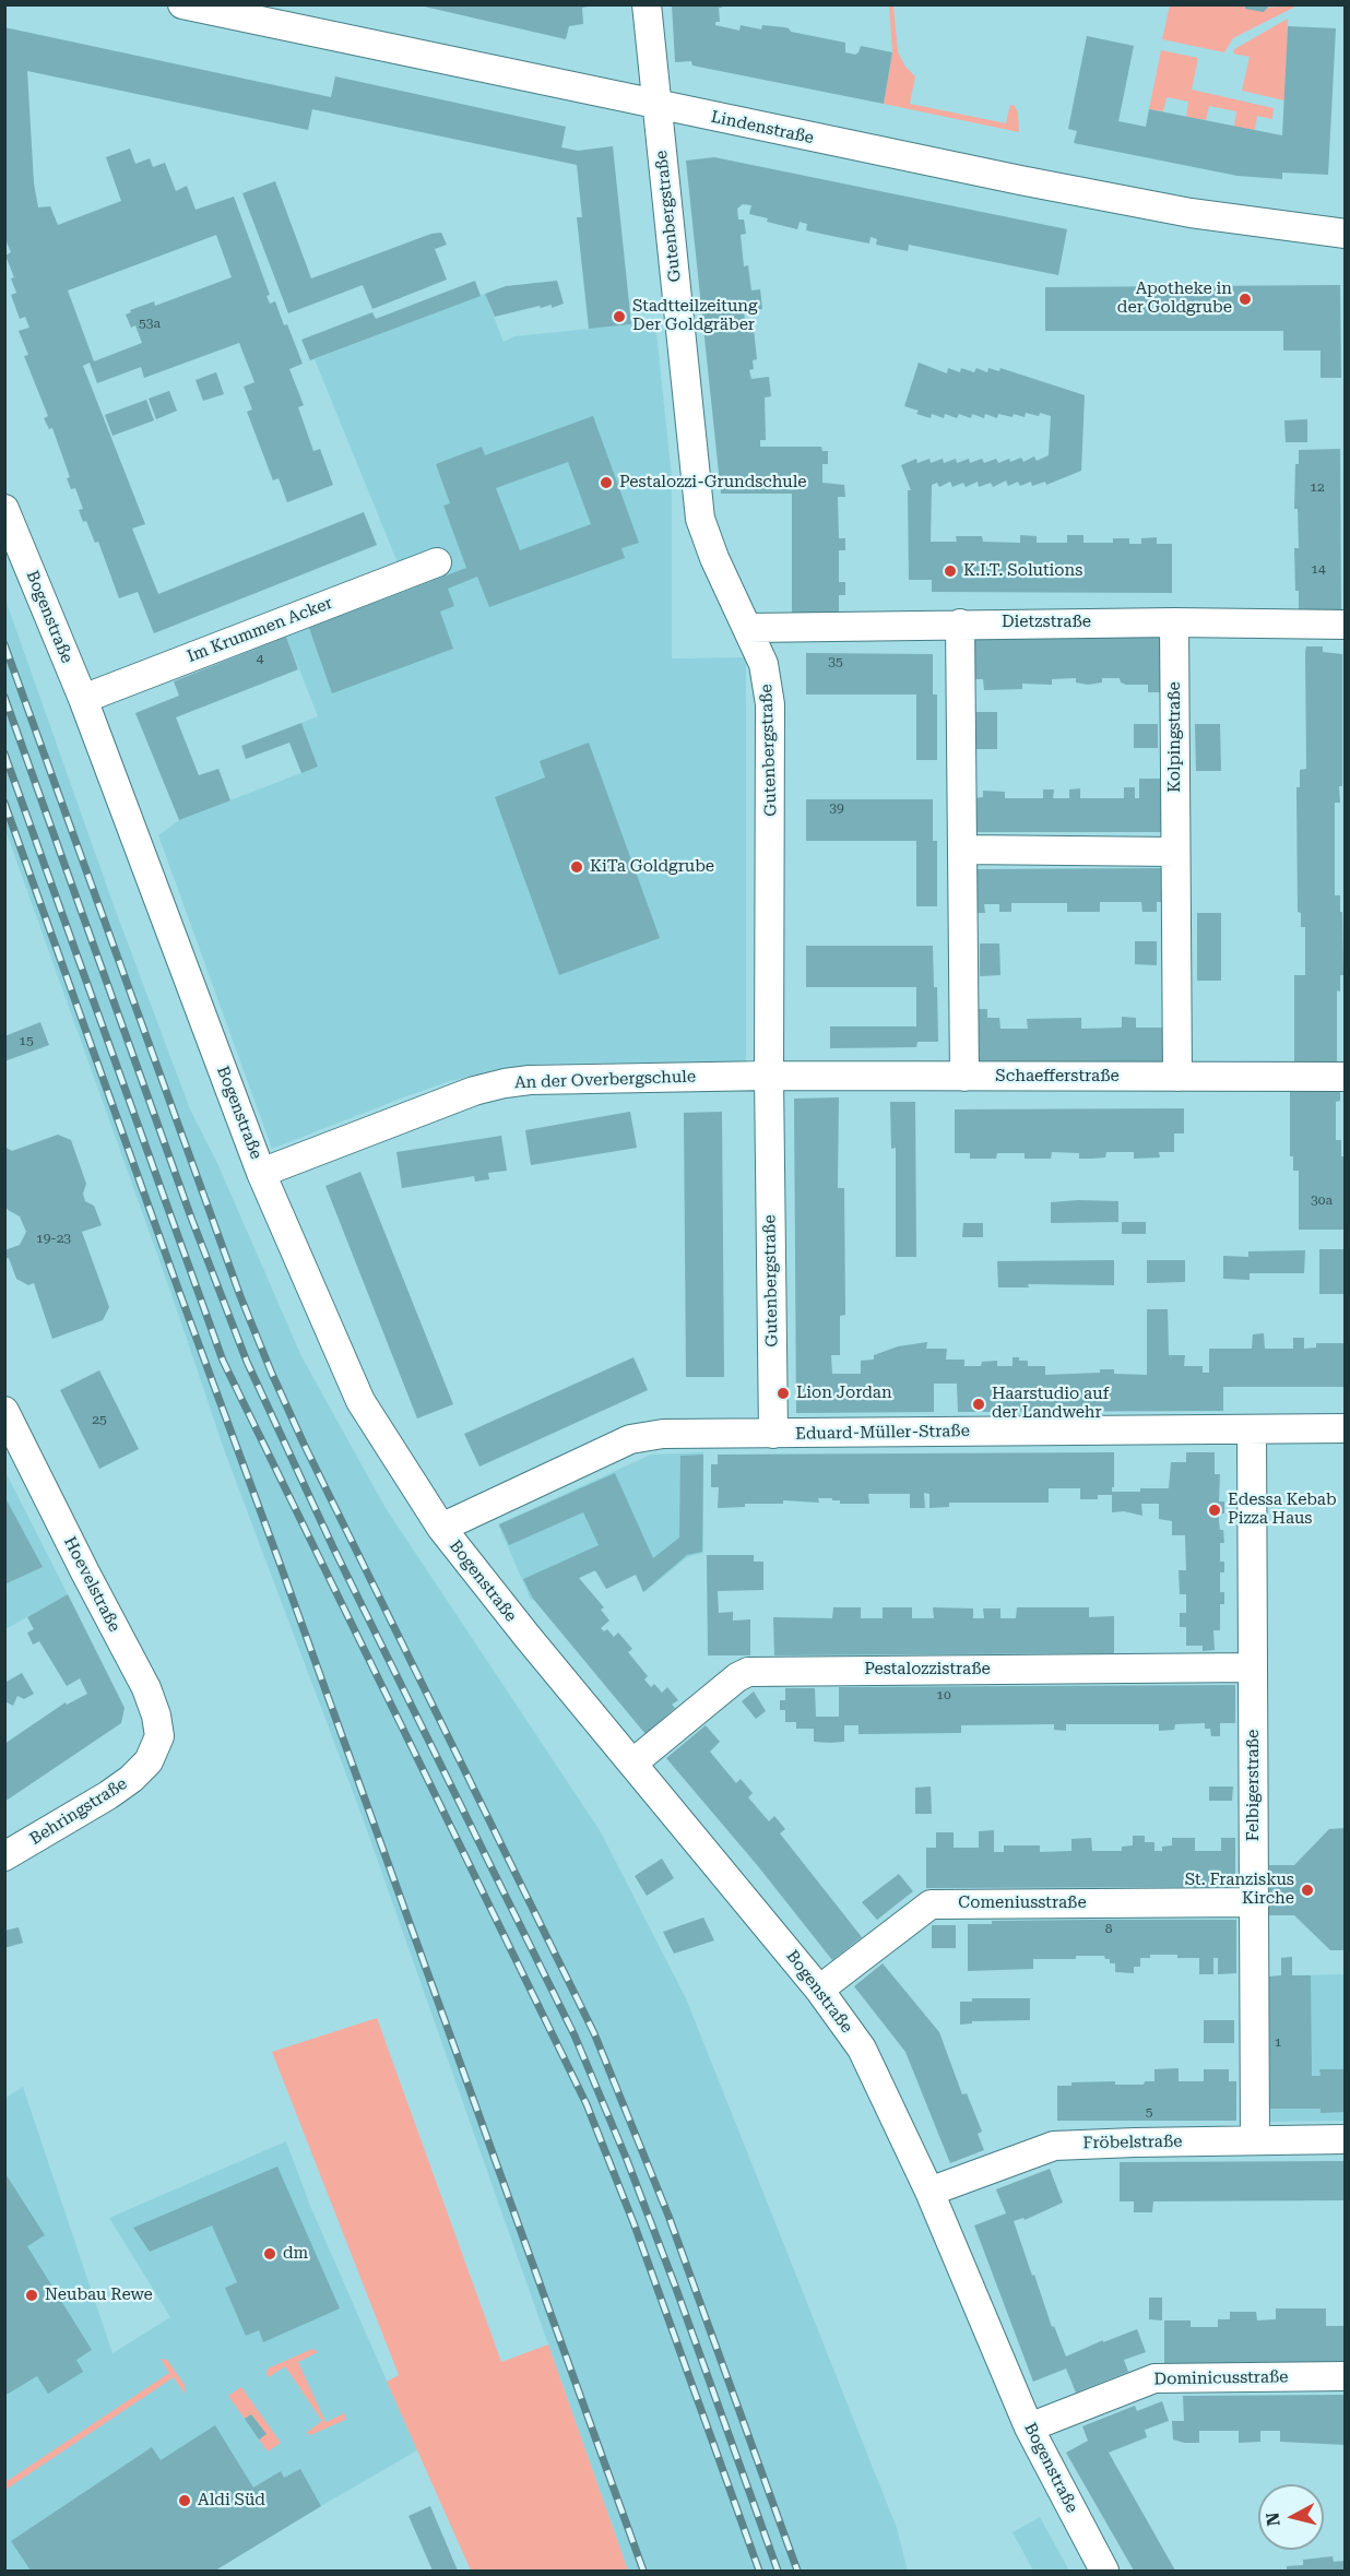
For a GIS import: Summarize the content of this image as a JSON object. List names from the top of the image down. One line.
{"streets":{"street":["Lindenstraße","Gutenbergstraße","Bogenstraße","Dietzstraße","Im Krummen Acker","Kolpingstraße","Schaefferstraße","An der Overbergschule","Eduard-Müller-Straße","Hoevelstraße","Pestalozzistraße","Felbigerstraße","Behringstraße","Comeniusstraße","Fröbelstraße","Dominicusstraße"]},"crossings":[["Lindenstraße","Gutenbergstraße"],["Gutenbergstraße","Dietzstraße"],["Gutenbergstraße","Schaefferstraße"],["Gutenbergstraße","An der Overbergschule"],["Gutenbergstraße","Eduard-Müller-Straße"],["Bogenstraße","Im Krummen Acker"],["Bogenstraße","An der Overbergschule"],["Bogenstraße","Eduard-Müller-Straße"],["Bogenstraße","Pestalozzistraße"],["Bogenstraße","Comeniusstraße"],["Bogenstraße","Fröbelstraße"],["Bogenstraße","Dominicusstraße"],["Dietzstraße","Kolpingstraße"],["Kolpingstraße","Schaefferstraße"],["Schaefferstraße","An der Overbergschule"],["Eduard-Müller-Straße","Felbigerstraße"],["Hoevelstraße","Behringstraße"],["Pestalozzistraße","Felbigerstraße"],["Felbigerstraße","Comeniusstraße"],["Felbigerstraße","Fröbelstraße"]],"places":["Apotheke in der Goldgrube","Stadtteilzeitung Der Goldgräber","Pestalozzi-Grundschule","K.I.T. Solutions","KiTa Goldgrube","Lion Jordan","Haarstudio auf der Landwehr","Edessa Kebab Pizza Haus","St. Franziskus Kirche","dm","Neubau Rewe","Aldi Süd"],"house_numbers":["53a","12","14","4","35","39","15","30a","19-23","25","10","8","1","5"],"north":"left"}
